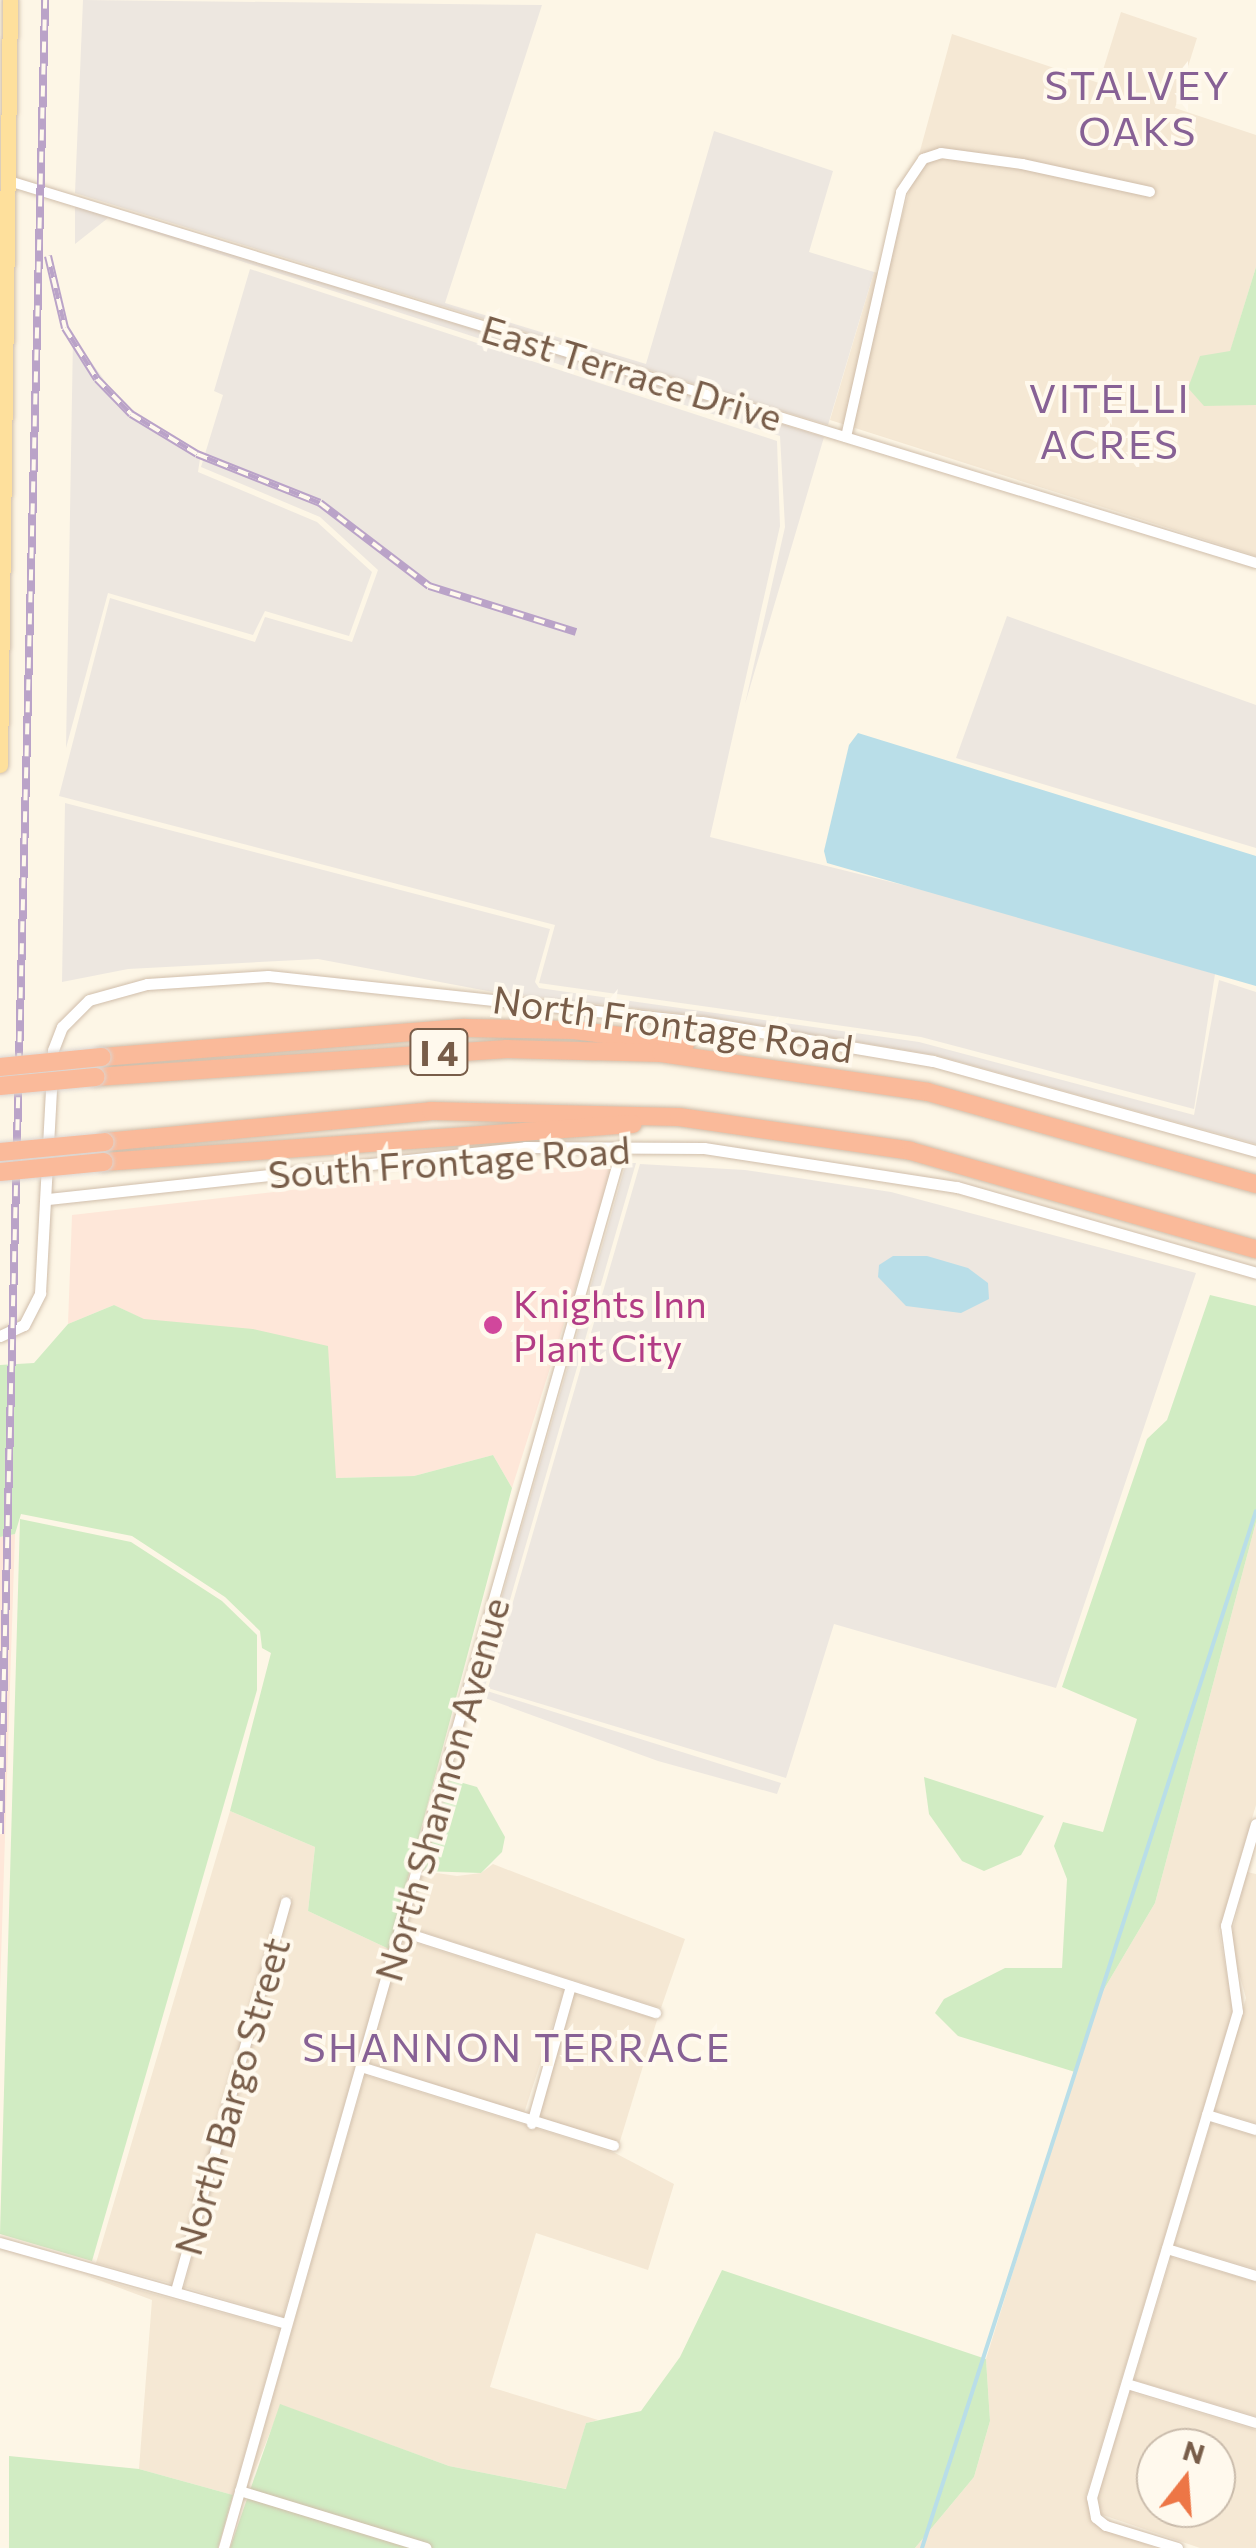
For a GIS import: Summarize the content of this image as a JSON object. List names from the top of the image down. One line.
{"streets":{"highway":["I 4"],"street":["East Terrace Drive","North Frontage Road","South Frontage Road","North Shannon Avenue","North Bargo Street"]},"crossings":[["North Frontage Road","South Frontage Road"],["South Frontage Road","North Shannon Avenue"]],"districts":["STALVEY OAKS","VITELLI ACRES","SHANNON TERRACE"],"places":["Knights Inn Plant City"],"north":"top"}
